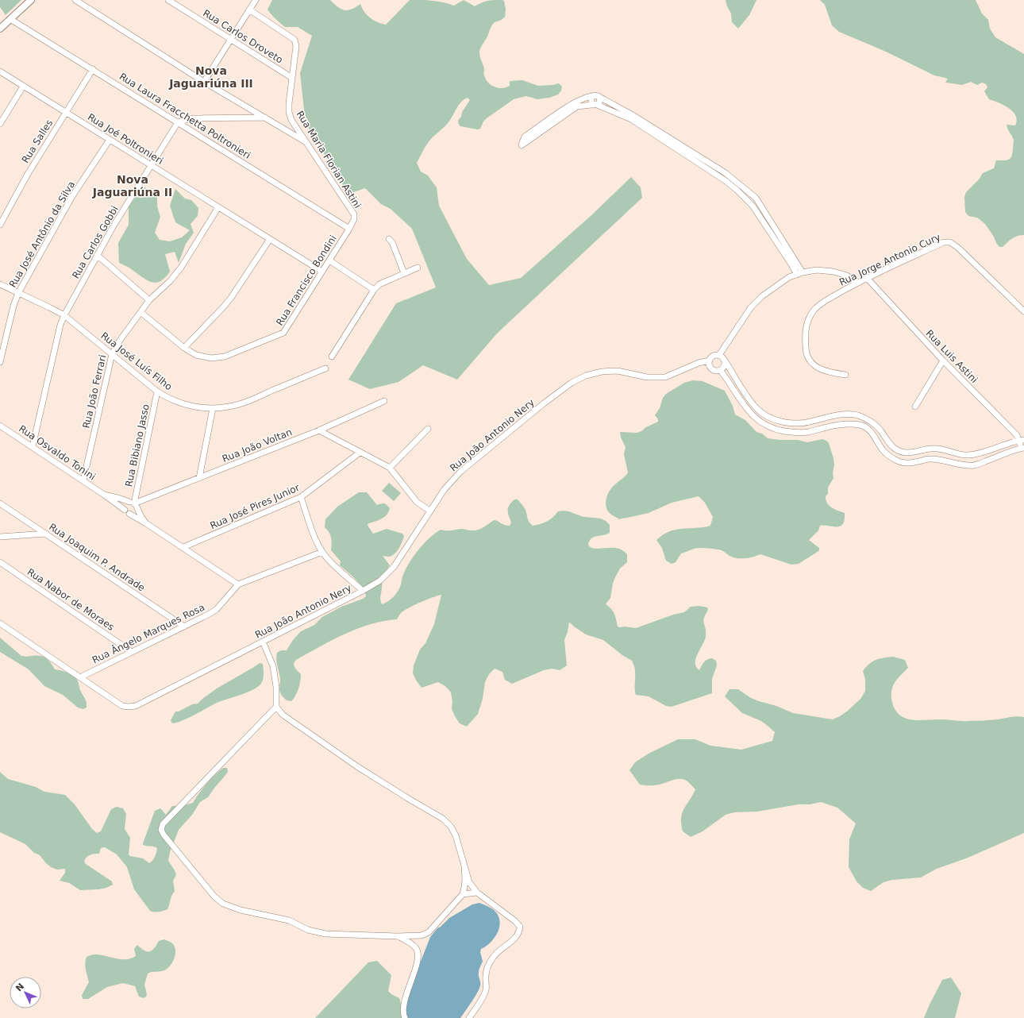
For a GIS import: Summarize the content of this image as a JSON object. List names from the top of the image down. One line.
{"streets":{"street":["Rua Carlos Droveto","Rua Laura Fracchetta Poltronieri","Rua Joé Poltronieri","Rua Salles","Rua Maria Florian Astini","Rua José Antônio da Silva","Rua Carlos Gobbi","Rua Jorge Antonio Cury","Rua Francisco Bondini","Rua Luis Astini","Rua José Luís Filho","Rua João Ferrari","Rua João Antonio Nery","Rua Bibiano Jasso","Rua João Voltan","Rua Osvaldo Tonini","Rua José Pires Junior","Rua Joaquim P. Andrade","Rua Nabor de Moraes","Rua Ângelo Marques Rosa"]},"crossings":[["Rua Carlos Droveto","Rua Maria Florian Astini"],["Rua Laura Fracchetta Poltronieri","Rua Salles"],["Rua Laura Fracchetta Poltronieri","Rua Maria Florian Astini"],["Rua Laura Fracchetta Poltronieri","Rua Carlos Gobbi"],["Rua Laura Fracchetta Poltronieri","Rua Francisco Bondini"],["Rua Joé Poltronieri","Rua Salles"],["Rua Joé Poltronieri","Rua José Antônio da Silva"],["Rua Joé Poltronieri","Rua Carlos Gobbi"],["Rua Joé Poltronieri","Rua Francisco Bondini"],["Rua Joé Poltronieri","Rua João Ferrari"],["Rua Maria Florian Astini","Rua Francisco Bondini"],["Rua José Antônio da Silva","Rua José Luís Filho"],["Rua Carlos Gobbi","Rua José Luís Filho"],["Rua Carlos Gobbi","Rua Osvaldo Tonini"],["Rua Jorge Antonio Cury","Rua Luis Astini"],["Rua Francisco Bondini","Rua João Ferrari"],["Rua José Luís Filho","Rua João Ferrari"],["Rua José Luís Filho","Rua Bibiano Jasso"],["Rua João Ferrari","Rua Osvaldo Tonini"],["Rua João Antonio Nery","Rua Ângelo Marques Rosa"],["Rua Bibiano Jasso","Rua João Voltan"],["Rua Bibiano Jasso","Rua Osvaldo Tonini"],["Rua João Voltan","Rua Osvaldo Tonini"],["Rua Osvaldo Tonini","Rua José Pires Junior"],["Rua Osvaldo Tonini","Rua Ângelo Marques Rosa"],["Rua Joaquim P. Andrade","Rua Ângelo Marques Rosa"],["Rua Nabor de Moraes","Rua Ângelo Marques Rosa"]],"districts":["Nova Jaguariúna III","Nova Jaguariúna II"],"north":"top left"}
